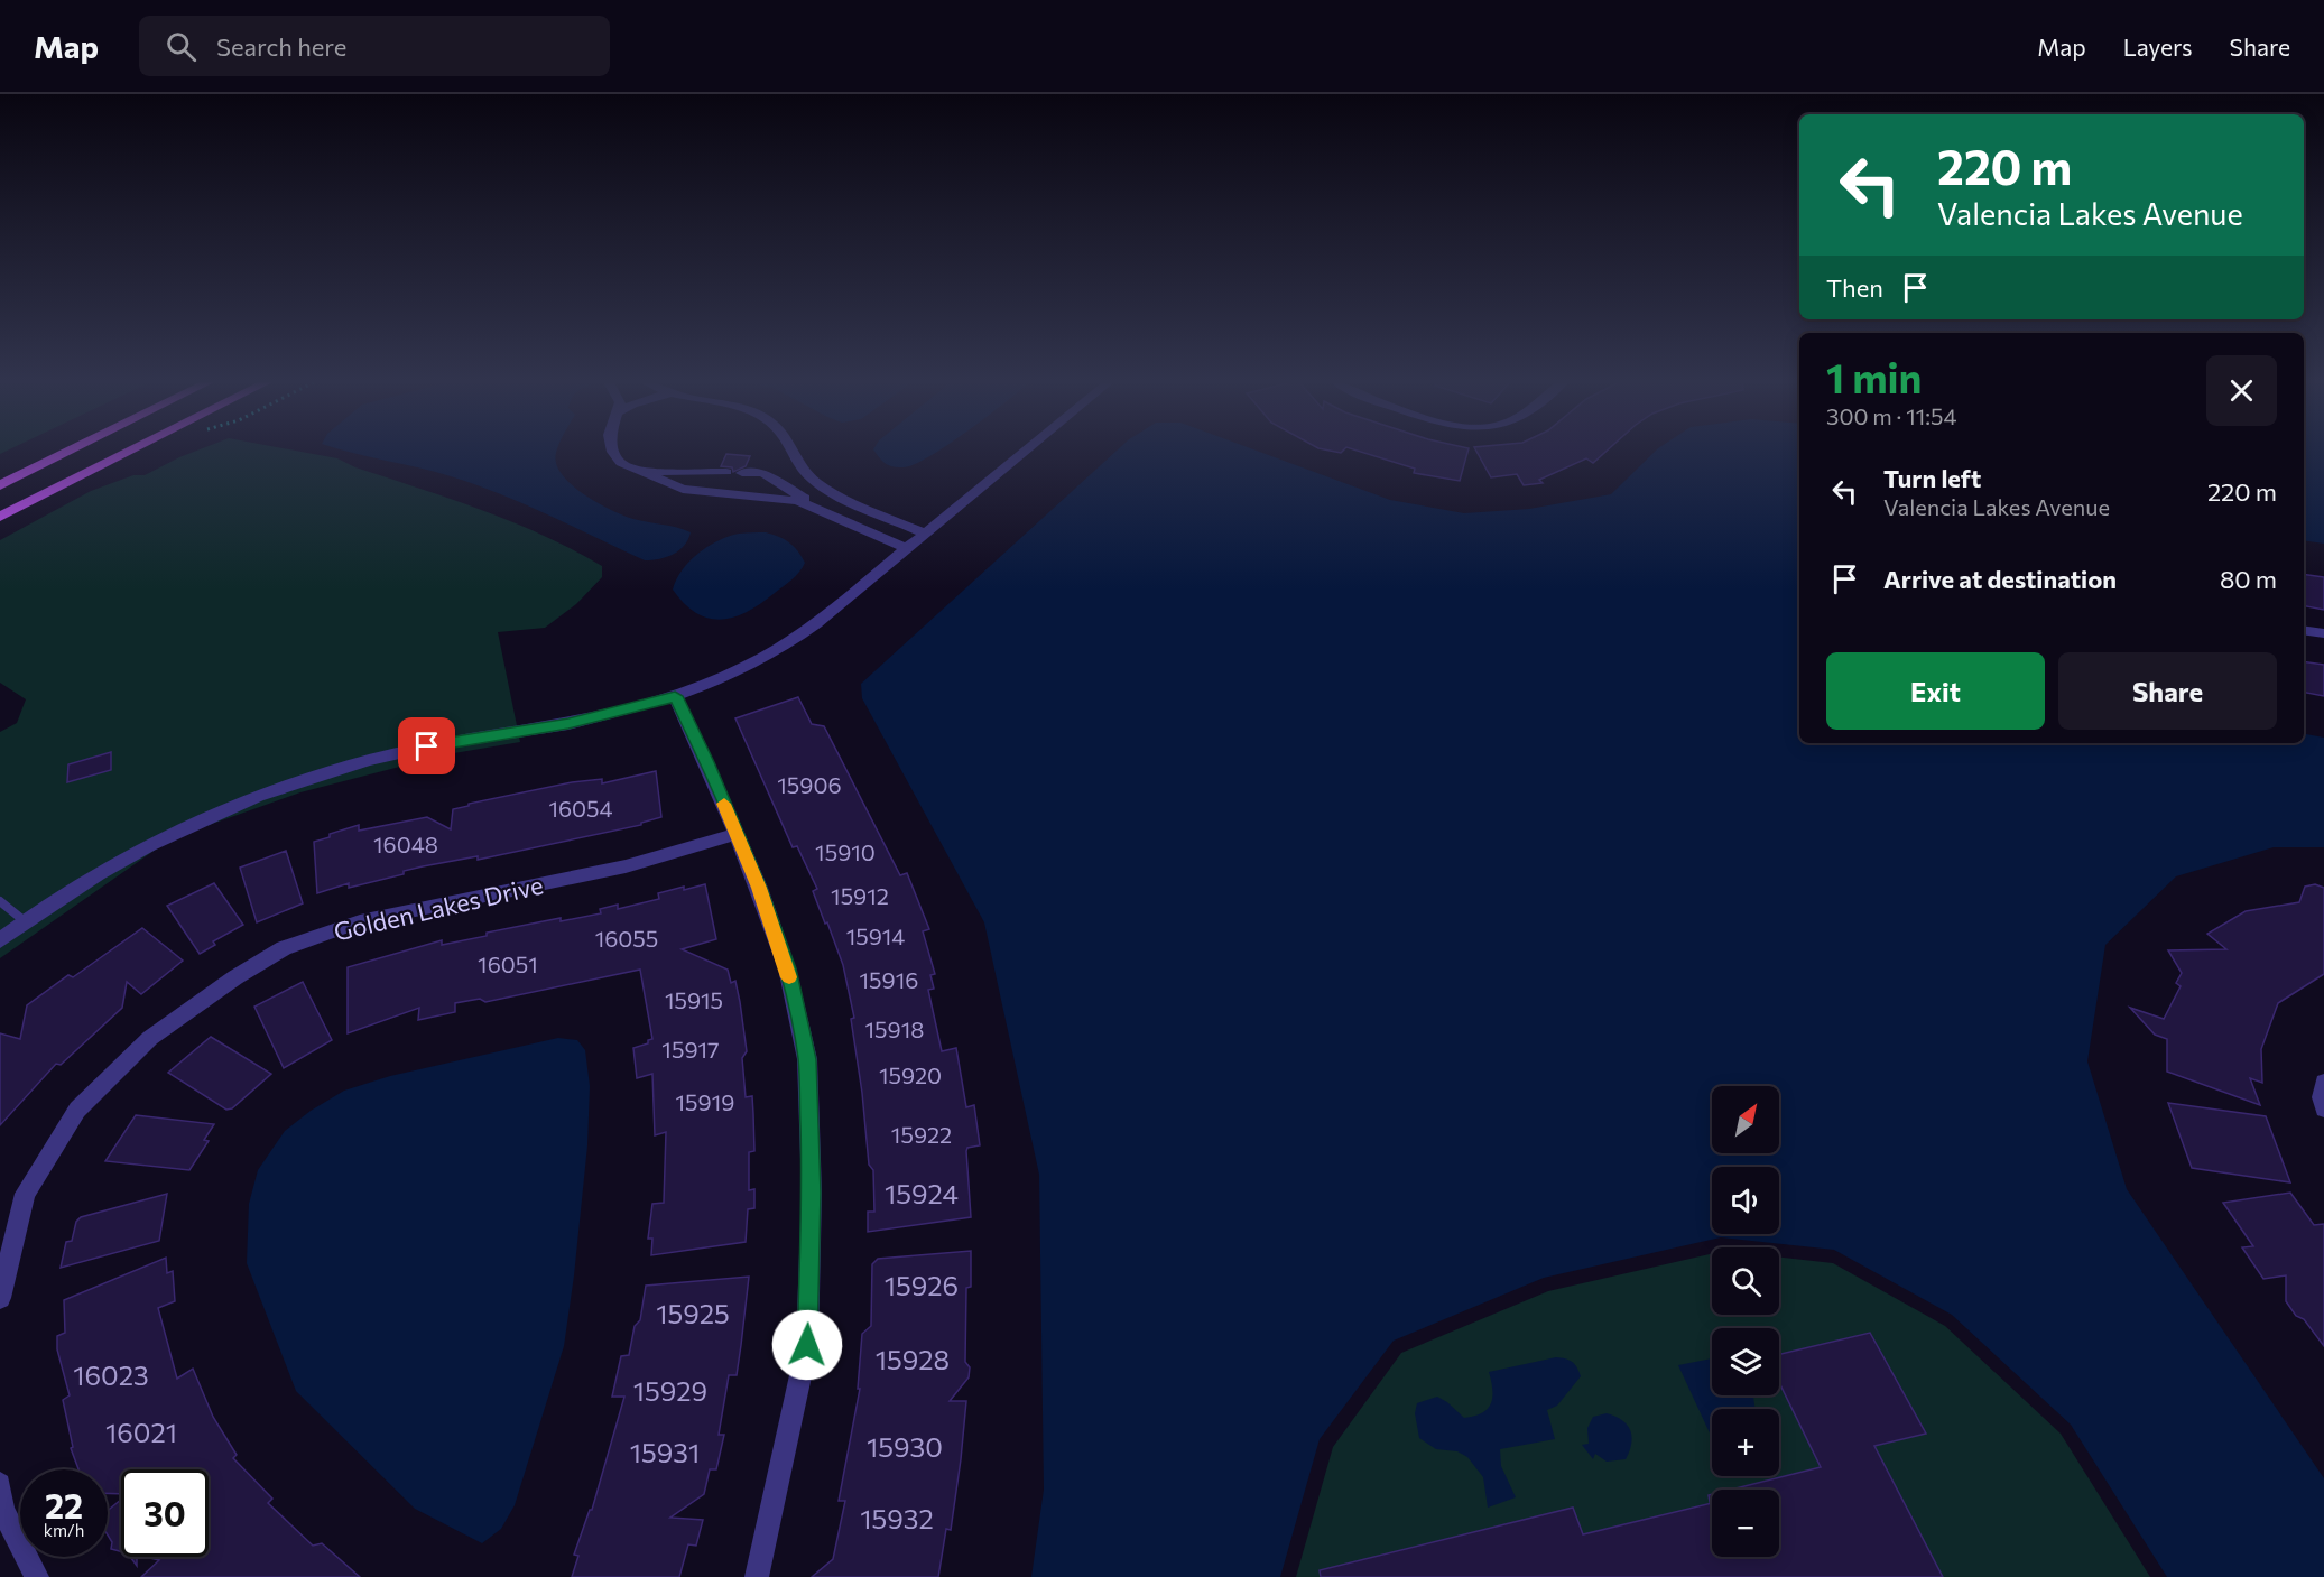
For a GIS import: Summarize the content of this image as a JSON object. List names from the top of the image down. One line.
{"streets":{"street":["Golden Lakes Drive"]},"house_numbers":["15906","16054","16048","15910","15912","15914","16055","16051","15916","15915","15918","15917","15920","15919","15922","15924","15926","15925","15928","16023","15929","16021","15930","15931","15932"],"north":"top right","page":{"header":"Map","search":"Search here","nav":["Map","Layers","Share"],"turn":["220 m","Valencia Lakes Avenue"],"then":"Then","heading":["1 min","300 m · 11:54"],"list":[{"name":"Turn left","note":"Valencia Lakes Avenue","value":"220 m"},{"name":"Arrive at destination","value":"80 m"}],"buttons":["Exit","Share"],"map_buttons":["+","−"],"speed":"22 km/h","limit":"30"}}
